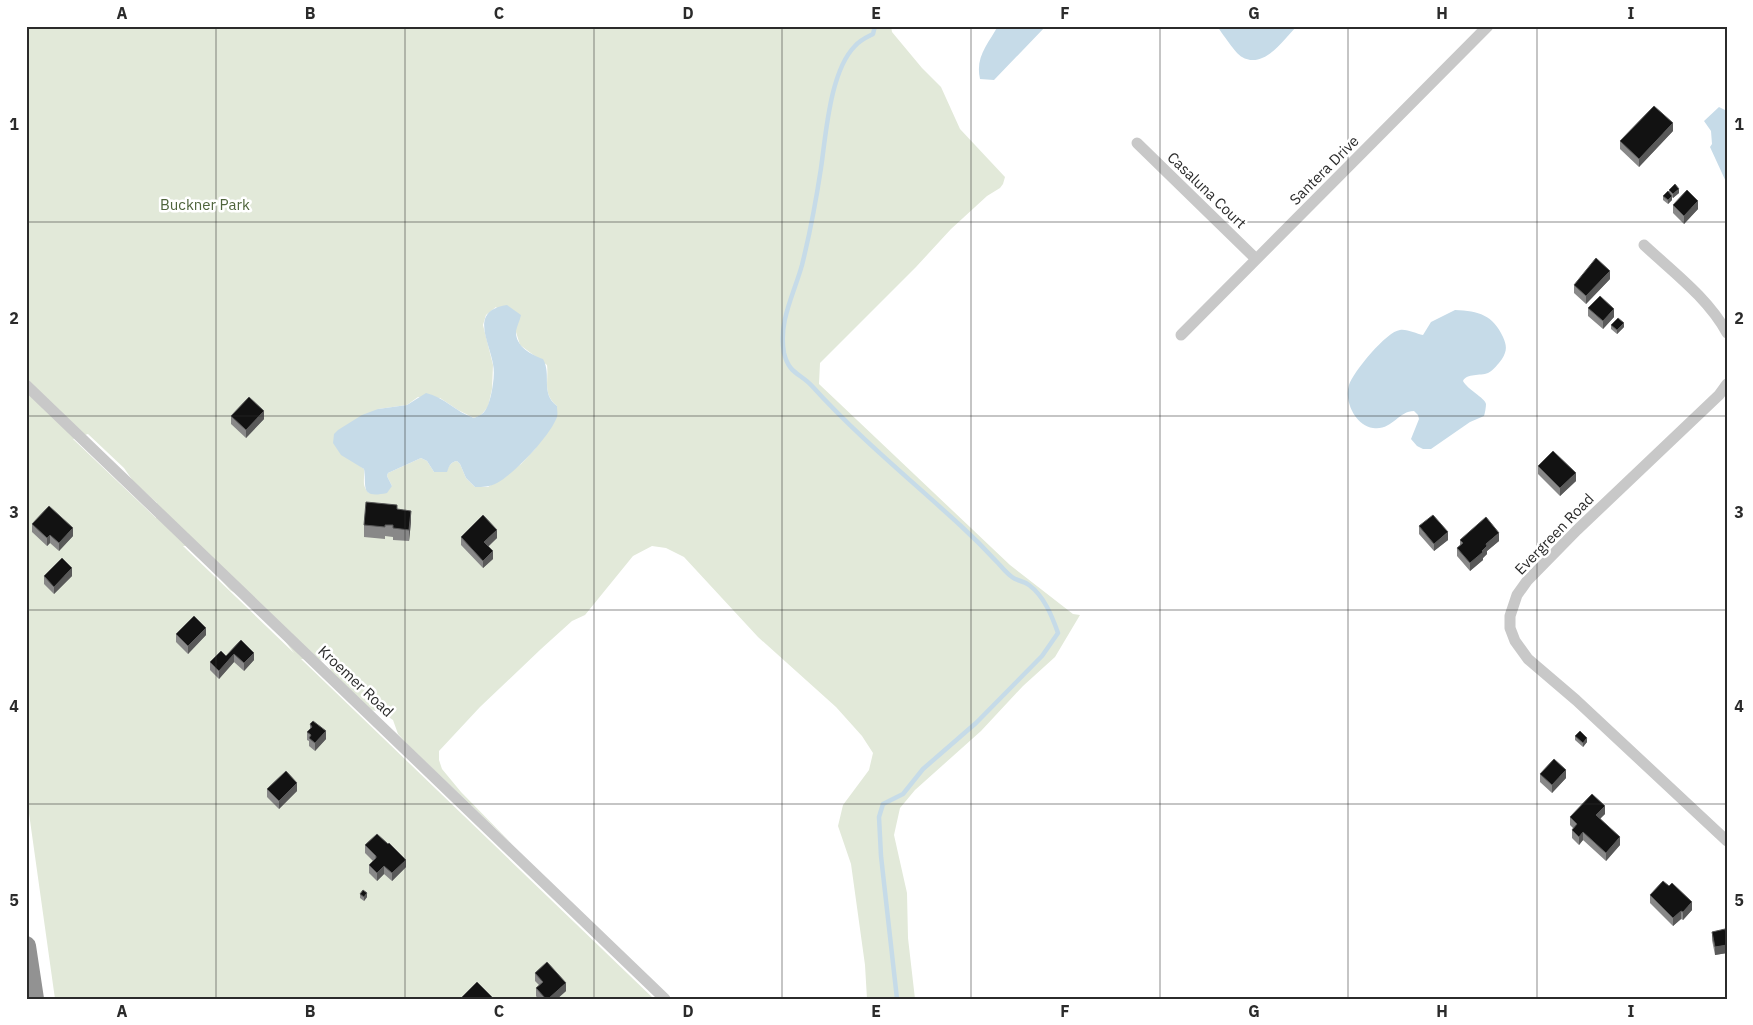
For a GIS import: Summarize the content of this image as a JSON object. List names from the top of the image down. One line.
{"streets":{"street":["Santera Drive","Casaluna Court","Evergreen Road","Kroemer Road"]},"crossings":[["Santera Drive","Casaluna Court"]],"parks":["Buckner Park"],"grid":{"columns":["A","B","C","D","E","F","G","H","I"],"rows":["1","2","3","4","5"]}}
